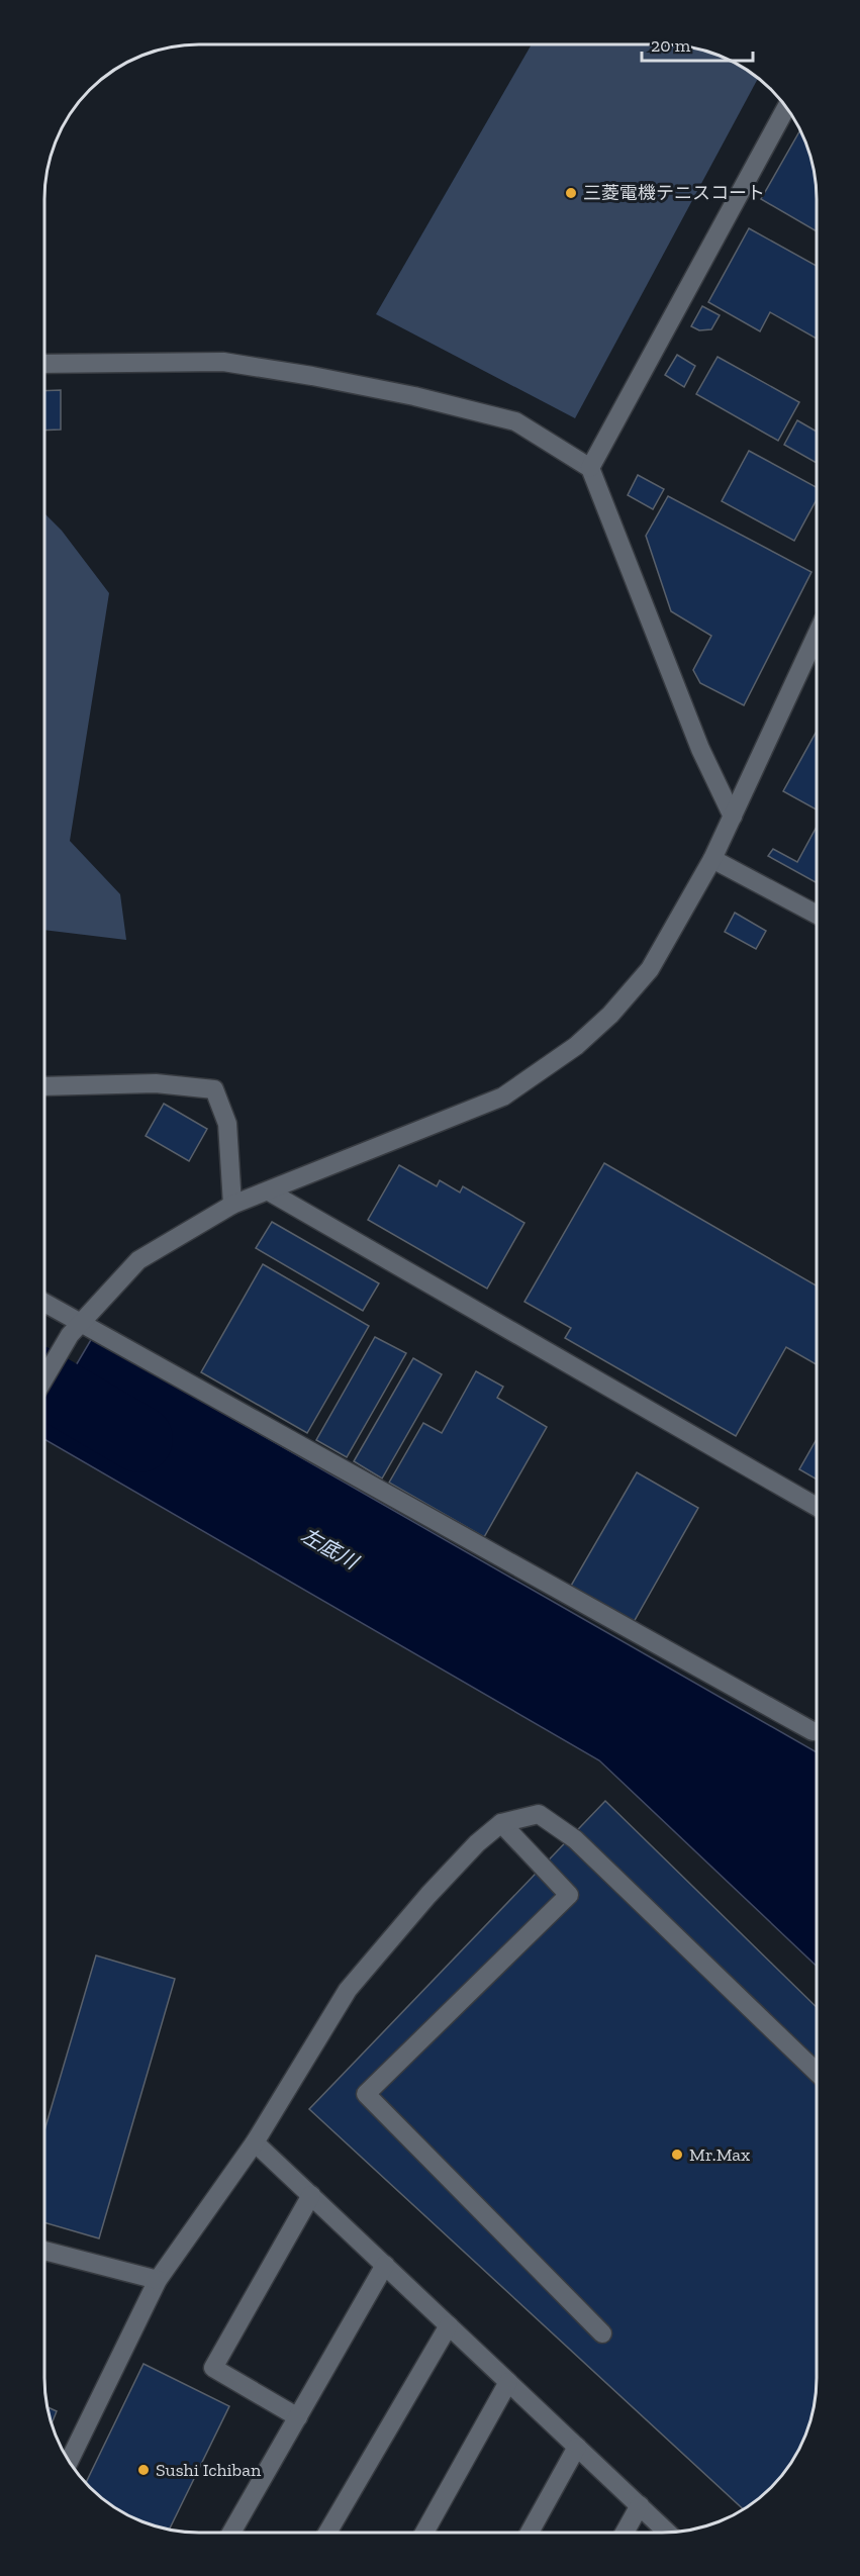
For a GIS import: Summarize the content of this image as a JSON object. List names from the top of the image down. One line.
{"water":["左底川"],"places":["三菱電機テニスコート","Mr.Max","Sushi Ichiban"],"scale_bar":"20 m"}
